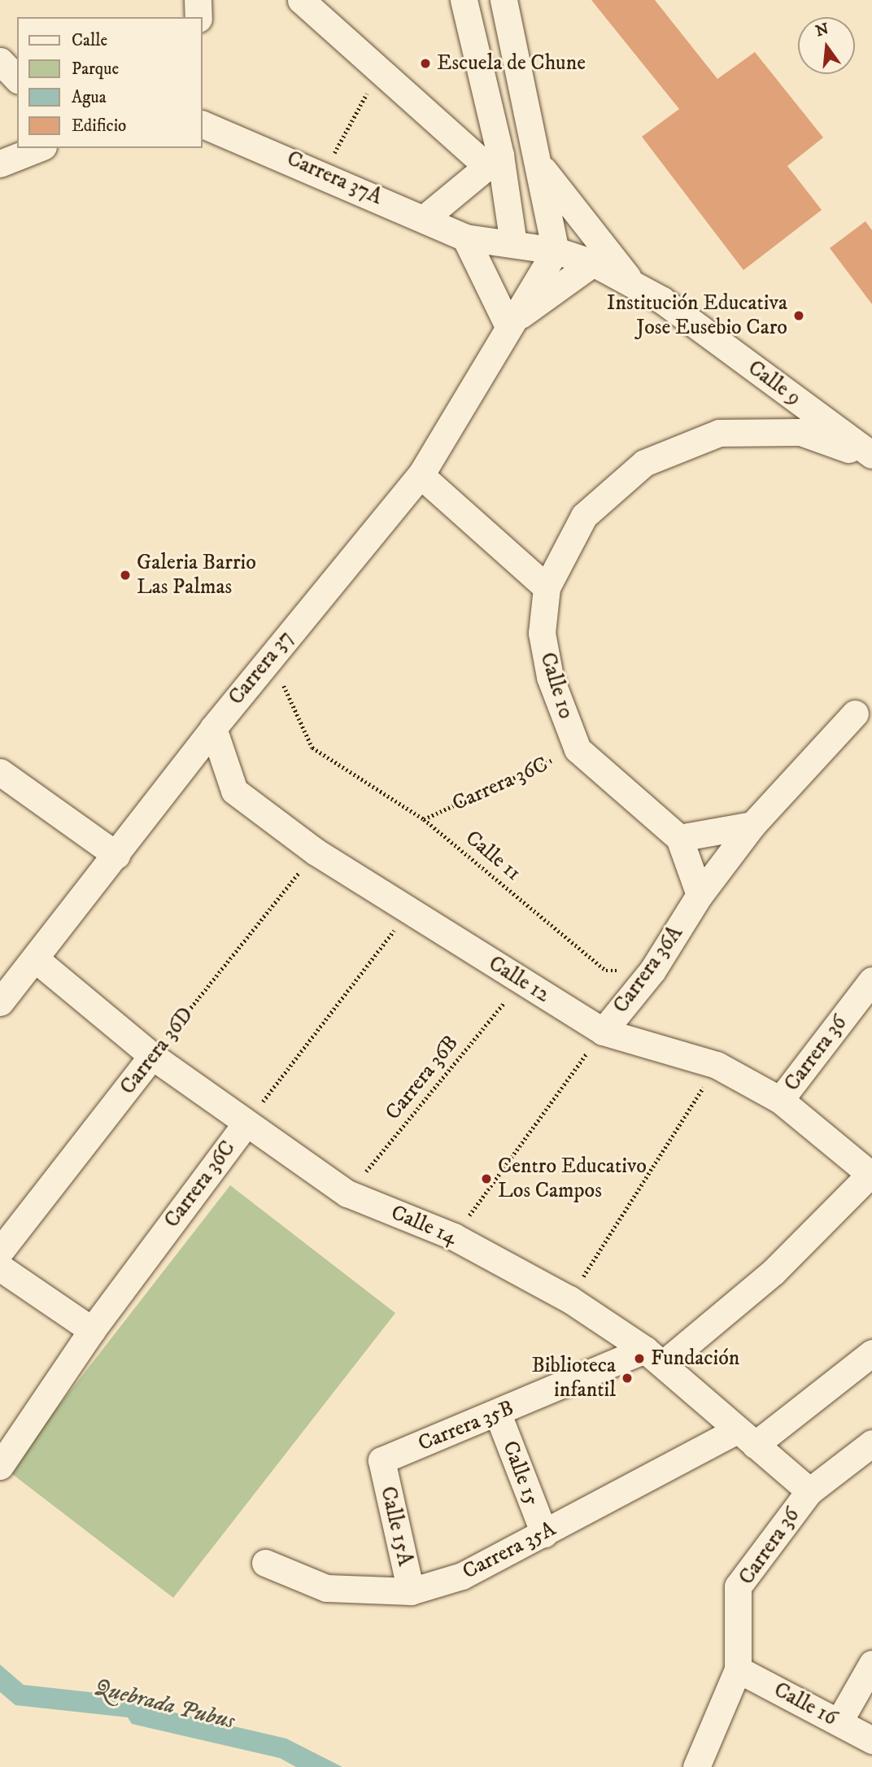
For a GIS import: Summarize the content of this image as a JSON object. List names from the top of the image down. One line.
{"streets":{"street":["Carrera 37A","Calle 9","Carrera 37","Calle 10","Carrera 36C","Carrera 36A","Calle 12","Carrera 36D","Carrera 36","Calle 14","Carrera 35B","Calle 15","Calle 15A","Carrera 35A","Calle 16"],"path":["Calle 11","Carrera 36B"]},"crossings":[["Carrera 37A","Calle 9"],["Calle 9","Carrera 37"],["Carrera 37","Calle 11"],["Carrera 37","Calle 12"],["Carrera 37","Calle 14"],["Calle 10","Carrera 36C"],["Calle 10","Carrera 36A"],["Carrera 36C","Calle 11"],["Carrera 36C","Calle 12"],["Carrera 36C","Calle 14"],["Calle 11","Carrera 36A"],["Carrera 36A","Calle 12"],["Carrera 36A","Calle 14"],["Calle 12","Carrera 36D"],["Calle 12","Carrera 36"],["Calle 12","Carrera 36B"],["Calle 12","Carrera 35B"],["Carrera 36D","Calle 14"],["Carrera 36","Calle 14"],["Carrera 36","Calle 16"],["Carrera 36B","Calle 14"],["Calle 14","Carrera 35B"],["Calle 14","Carrera 35A"],["Carrera 35B","Calle 15"],["Carrera 35B","Calle 15A"],["Calle 15","Carrera 35A"],["Calle 15A","Carrera 35A"]],"water":["Quebrada Pubus"],"places":["Escuela de Chune","Institución Educativa Jose Eusebio Caro","Galeria Barrio Las Palmas","Centro Educativo Los Campos","Fundación","Biblioteca infantil"],"legend":["Calle","Parque","Agua","Edificio"],"north":"top"}
